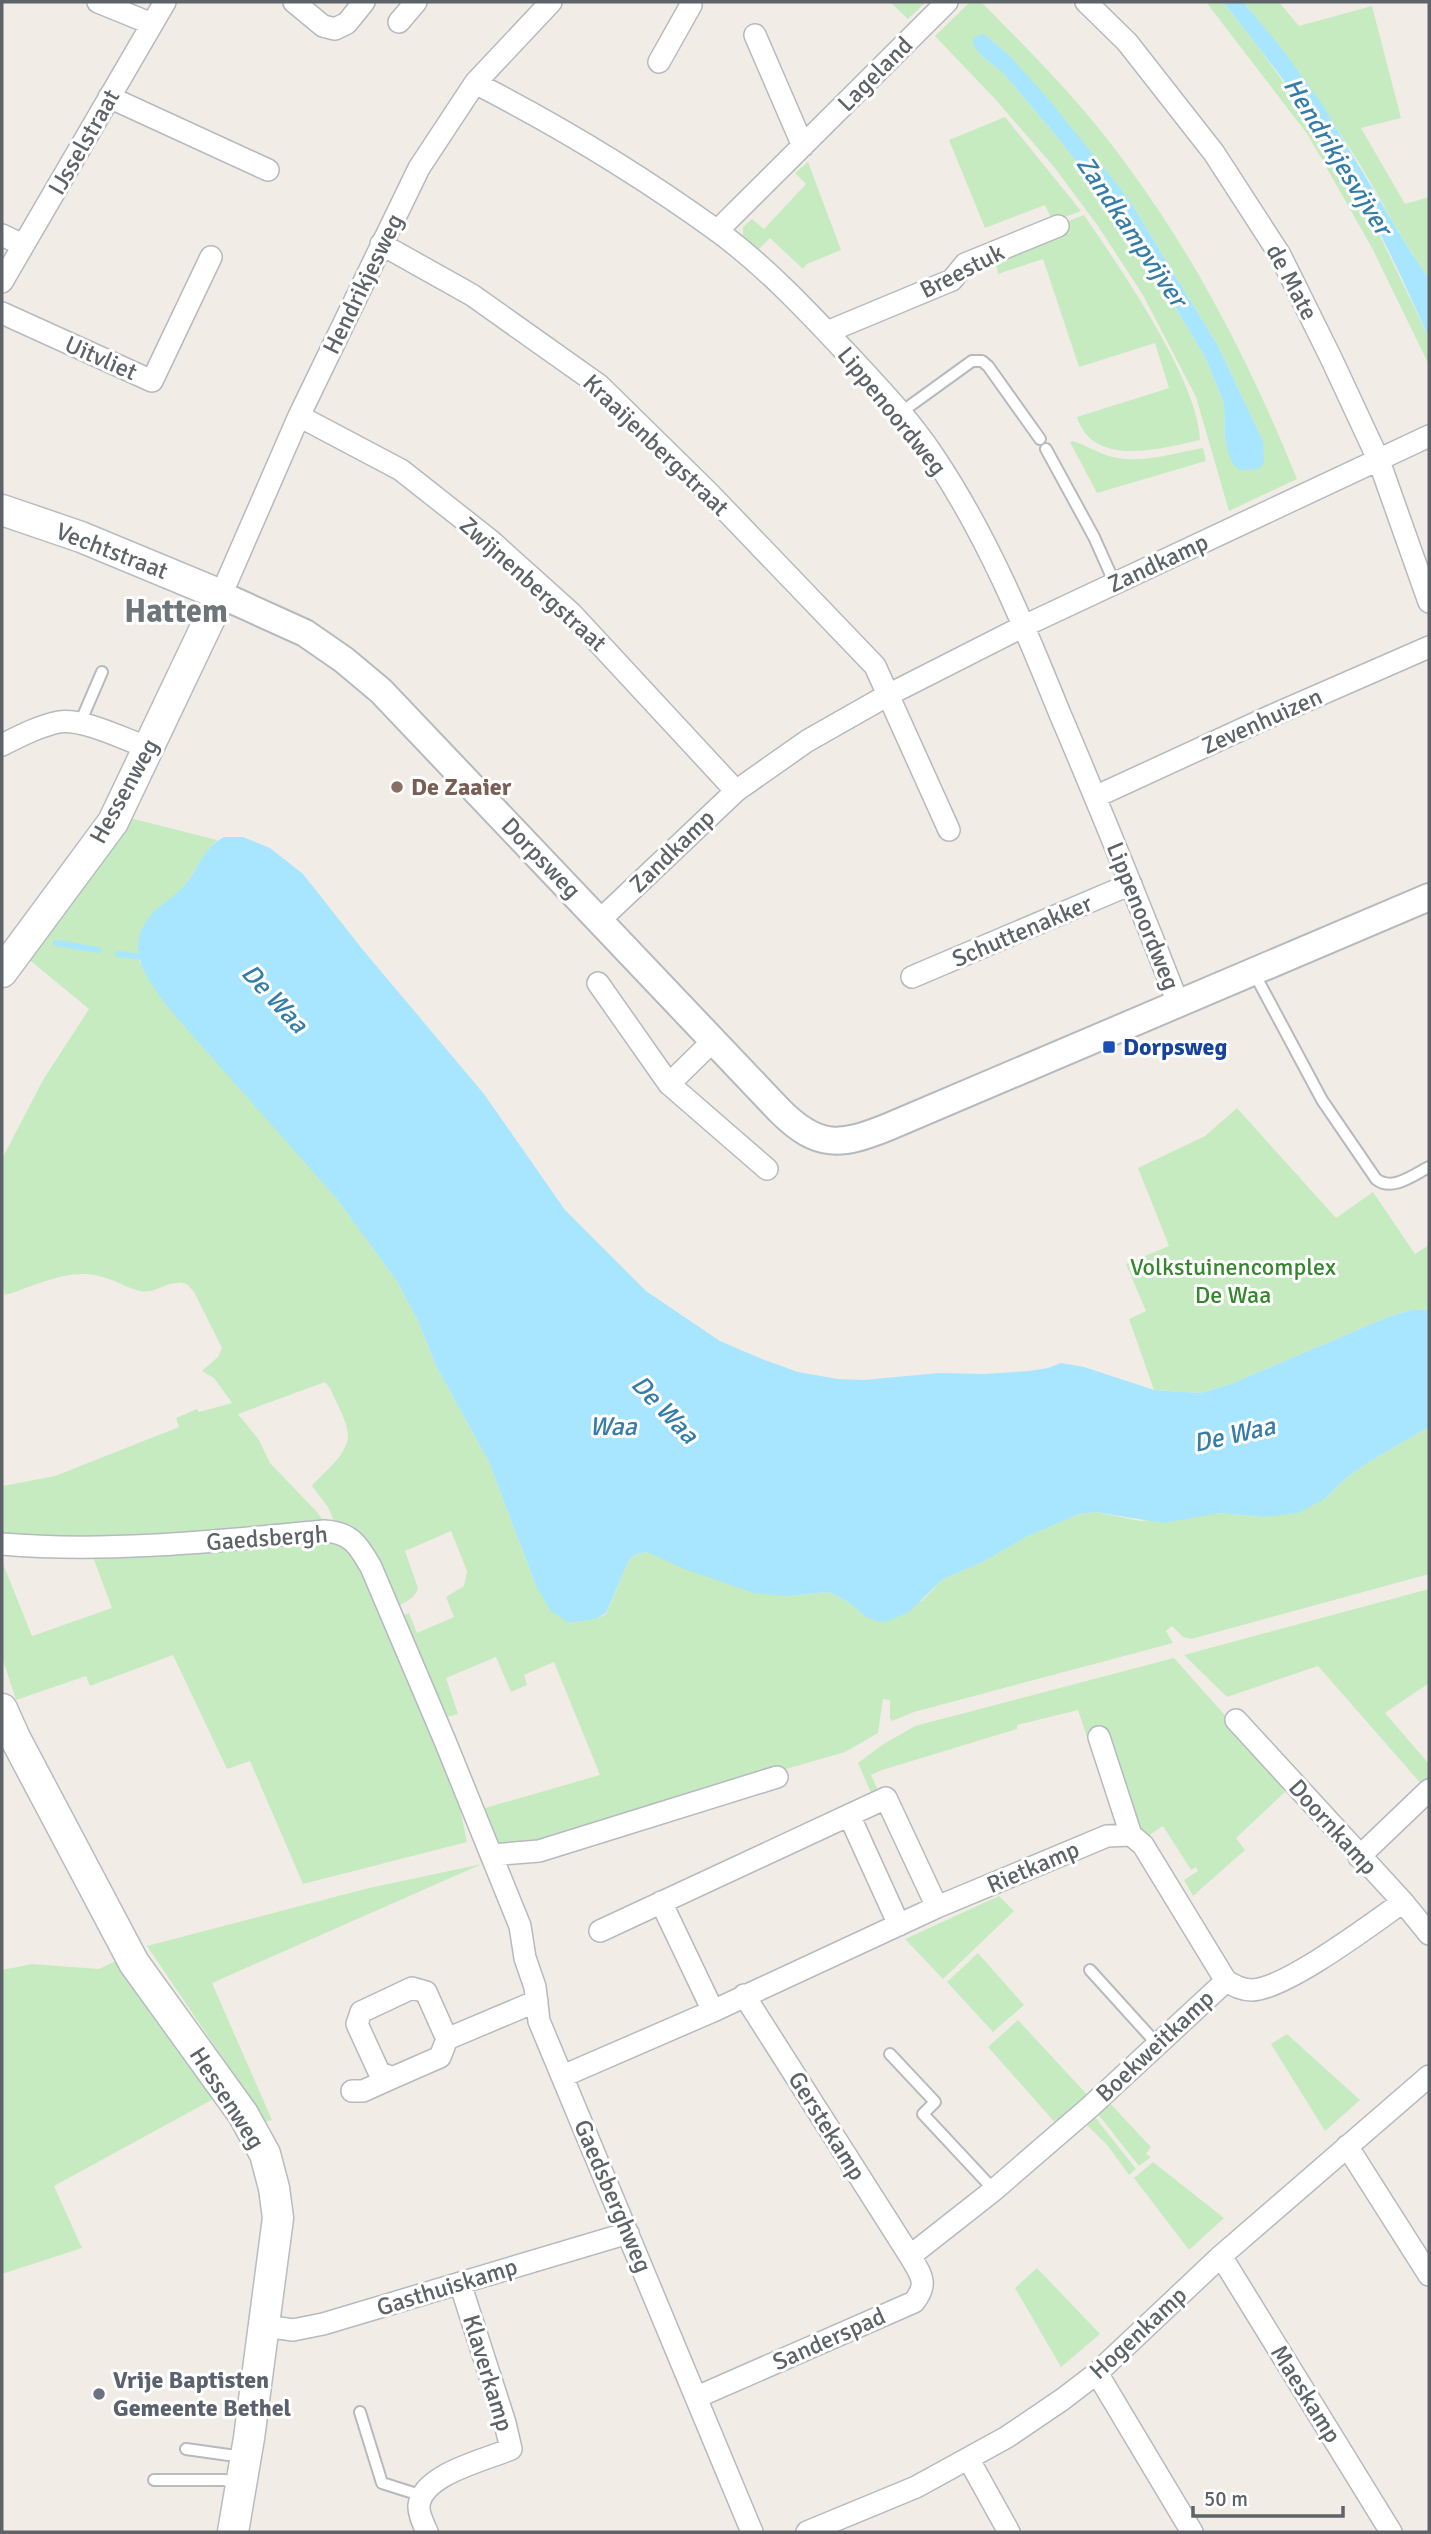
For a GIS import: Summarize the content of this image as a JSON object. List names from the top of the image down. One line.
{"streets":{"main road":["Vechtstraat","Hessenweg"],"street":["Lageland","IJsselstraat","Breestuk","de Mate","Hendrikjesweg","Uitvliet","Lippenoordweg","Kraaijenbergstraat","Zandkamp","Zwijnenbergstraat","Zevenhuizen","Dorpsweg","Schuttenakker","Gaedsbergh","Doornkamp","Rietkamp","Boekweitkamp","Gerstekamp","Gaedsberghweg","Gasthuiskamp","Hogenkamp","Sanderspad","Klaverkamp","Maeskamp"]},"crossings":[["Lageland","Lippenoordweg"],["Breestuk","Lippenoordweg"],["de Mate","Zandkamp"],["Hendrikjesweg","Lippenoordweg"],["Hendrikjesweg","Kraaijenbergstraat"],["Hendrikjesweg","Vechtstraat"],["Hendrikjesweg","Zwijnenbergstraat"],["Hendrikjesweg","Hessenweg"],["Hendrikjesweg","Dorpsweg"],["Lippenoordweg","Zandkamp"],["Lippenoordweg","Zevenhuizen"],["Lippenoordweg","Dorpsweg"],["Lippenoordweg","Schuttenakker"],["Kraaijenbergstraat","Zandkamp"],["Vechtstraat","Hessenweg"],["Vechtstraat","Dorpsweg"],["Zandkamp","Zwijnenbergstraat"],["Zandkamp","Dorpsweg"],["Hessenweg","Dorpsweg"],["Hessenweg","Gasthuiskamp"],["Gaedsbergh","Gaedsberghweg"],["Doornkamp","Boekweitkamp"],["Rietkamp","Gerstekamp"],["Rietkamp","Gaedsberghweg"],["Boekweitkamp","Gerstekamp"],["Boekweitkamp","Sanderspad"],["Gerstekamp","Sanderspad"],["Gaedsberghweg","Gasthuiskamp"],["Gaedsberghweg","Sanderspad"],["Gasthuiskamp","Klaverkamp"],["Hogenkamp","Maeskamp"]],"districts":["Hattem"],"water":["Hendrikjesvijver","Zandkampvijver","De Waa","Waa"],"parks":["Volkstuinencomplex De Waa"],"places":{"other":["De Zaaier","Vrije Baptisten Gemeente Bethel"],"transit":["Dorpsweg"]},"scale_bar":"50 m"}
